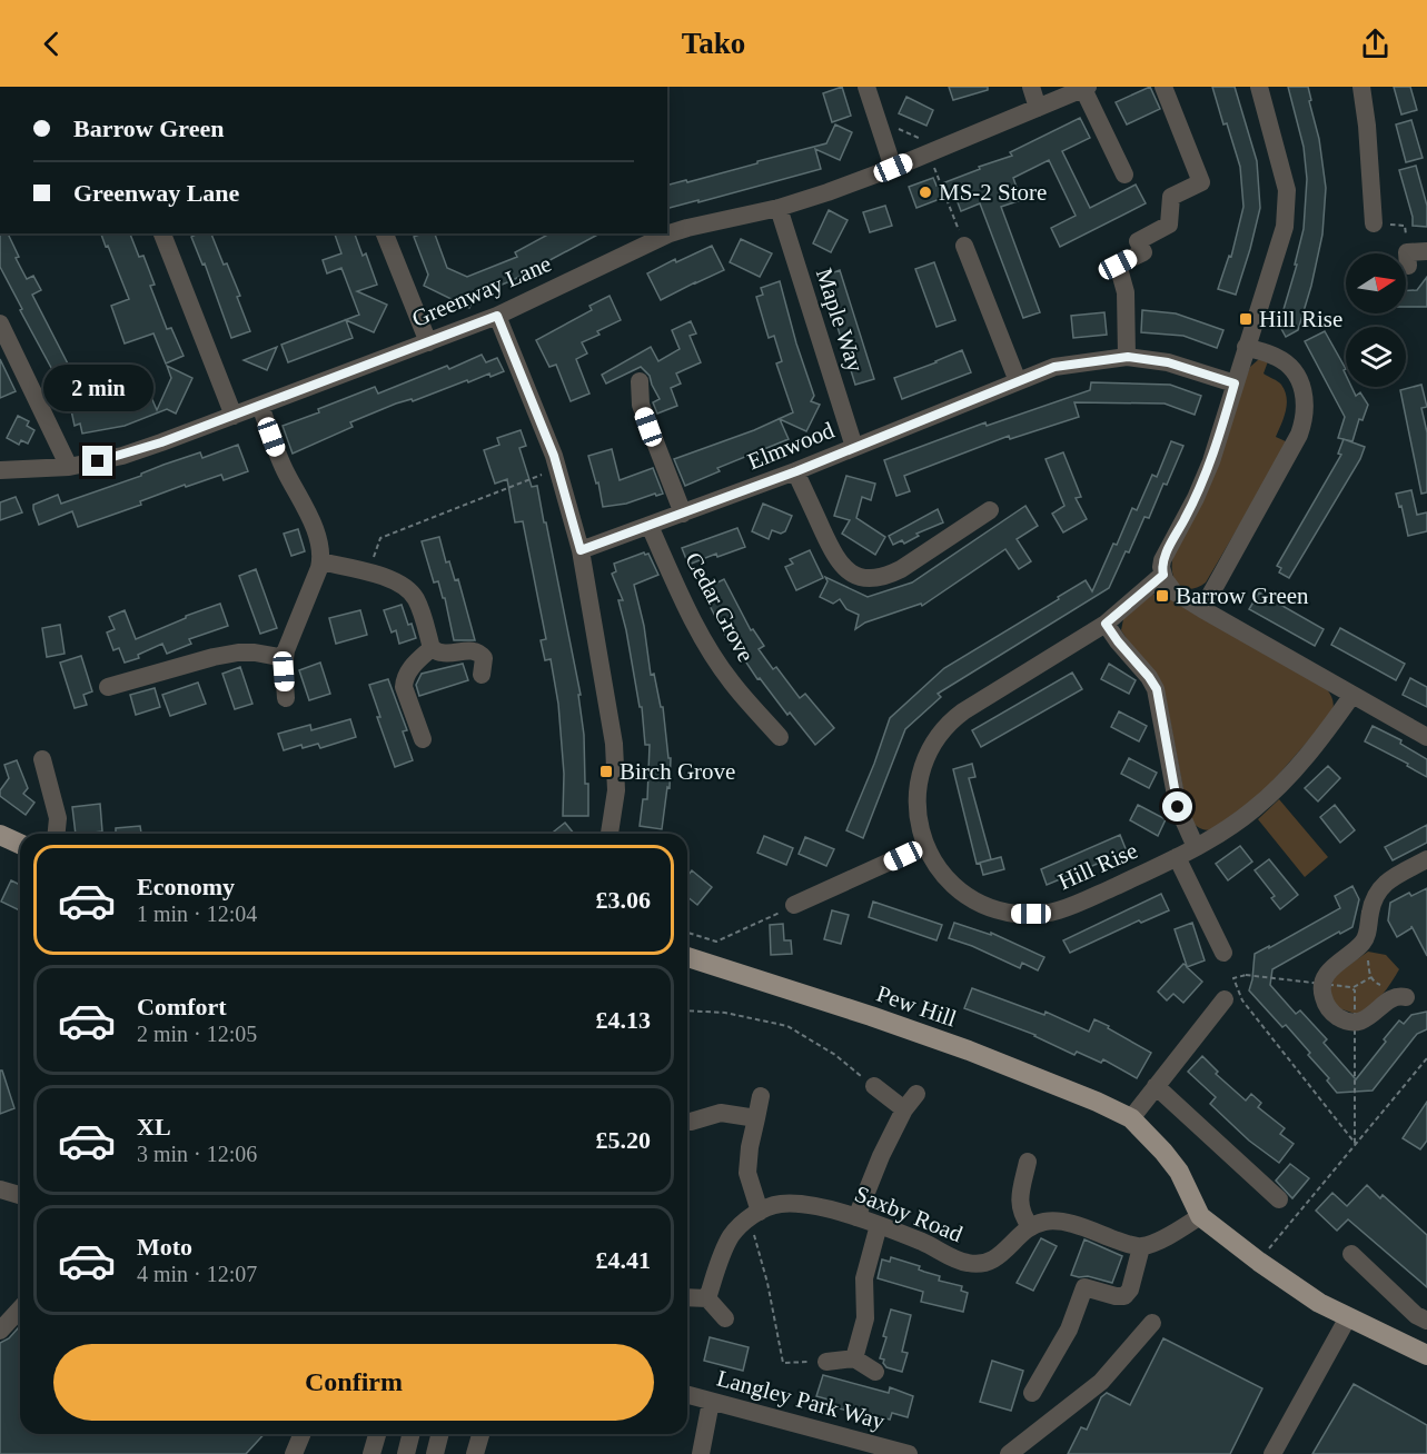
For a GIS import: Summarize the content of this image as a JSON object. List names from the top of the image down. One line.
{"streets":{"main road":["Pew Hill"],"street":["Greenway Lane","Maple Way","Elmwood","Cedar Grove","Hill Rise","Saxby Road","Langley Park Way"]},"crossings":[["Greenway Lane","Maple Way"],["Maple Way","Elmwood"],["Elmwood","Cedar Grove"]],"places":{"other":["MS-2 Store"],"transit":["Hill Rise","Barrow Green","Birch Grove"]},"north":"right","page":{"header":"Tako","banner":["Barrow Green","Greenway Lane"],"bubble":"2 min","list":[{"name":"Economy","note":"1 min · 12:04","value":"£3.06"},{"name":"Comfort","note":"2 min · 12:05","value":"£4.13"},{"name":"XL","note":"3 min · 12:06","value":"£5.20"},{"name":"Moto","note":"4 min · 12:07","value":"£4.41"}],"buttons":"Confirm"}}
